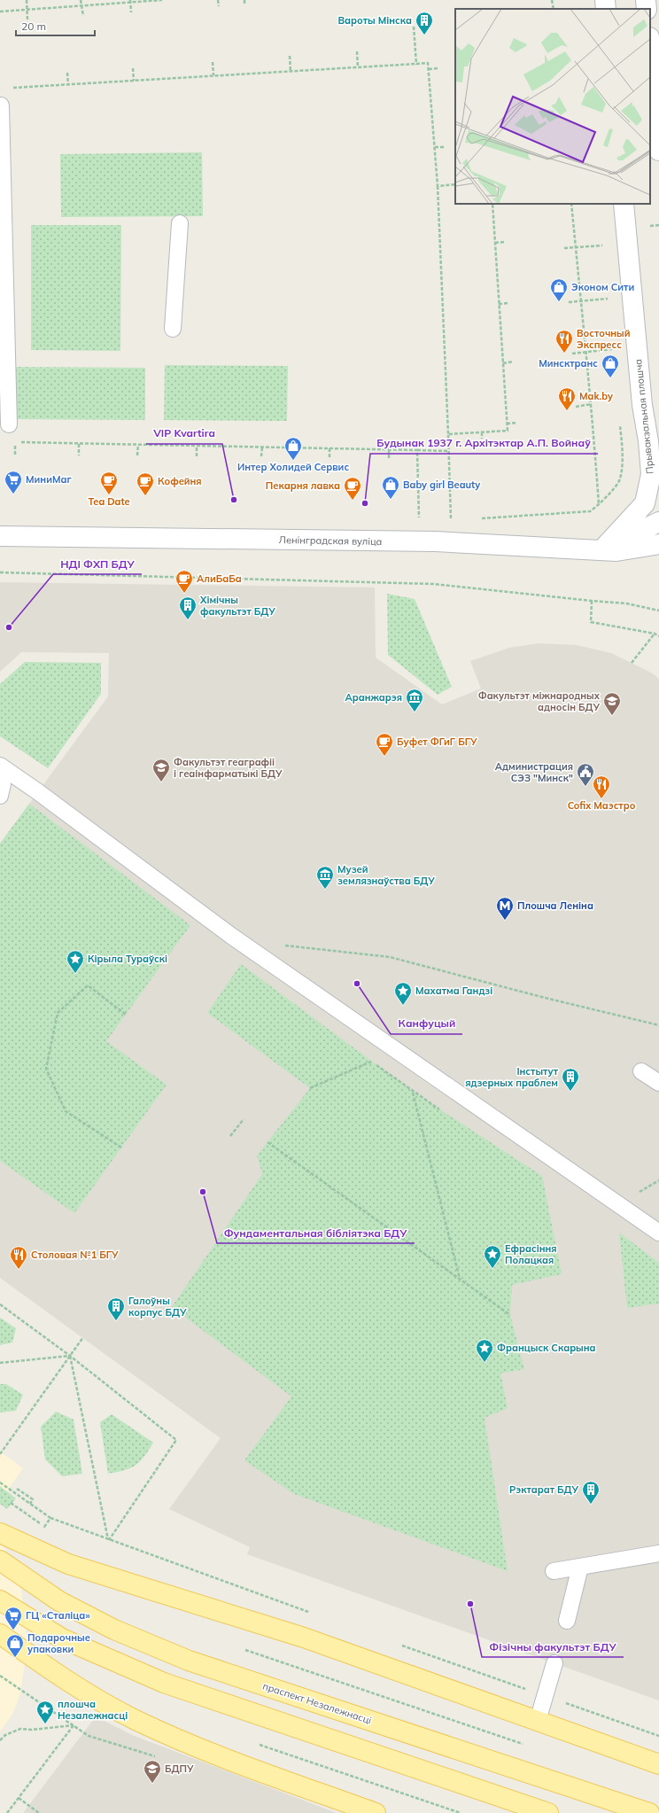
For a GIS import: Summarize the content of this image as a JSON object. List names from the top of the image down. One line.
{"streets":{"main road":["праспект Незалежнасці"],"street":["Прывакзальная плошча","Ленінградская вуліца"]},"crossings":[["Прывакзальная плошча","Ленінградская вуліца"]],"places":{"building":["Вароты Мінска","Хімічны факультэт БДУ","Інстытут ядзерных праблем","Галоўны корпус БДУ","Рэктарат БДУ"],"shop":["Эконом Сити","Минсктранс","Интер Холидей Сервис","Baby girl Beauty","Подарочные упаковки"],"restaurant":["Восточный Экспресс","Mak.by","Cofix Маэстро","Столовая №1 БГУ"],"supermarket":["МиниМаг","ГЦ «Сталіца»"],"cafe":["Tea Date","Кофейня","Пекарня лавка","АлиБаБа","Буфет ФГиГ БГУ"],"other":["VIP Kvartira","Будынак 1937 г. Архітэктар А.П. Войнаў","НДІ ФХП БДУ","Канфуцый","Фундаментальная бібліятэка БДУ","Фізічны факультэт БДУ"],"museum":["Аранжарэя","Музей землязнаўства БДУ"],"school or university":["Факультэт міжнародных адносін БДУ","Факультэт геаграфіі і геаінфарматыкі БДУ","БДПУ"],"public building":["Администрация СЭЗ \"Минск\""],"metro station":["Плошча Леніна"],"place":["Кірыла Тураўскі","Махатма Гандзі","Ефрасіння Полацкая","Францыск Скарына","плошча Незалежнасці"]},"scale_bar":"20 m"}
